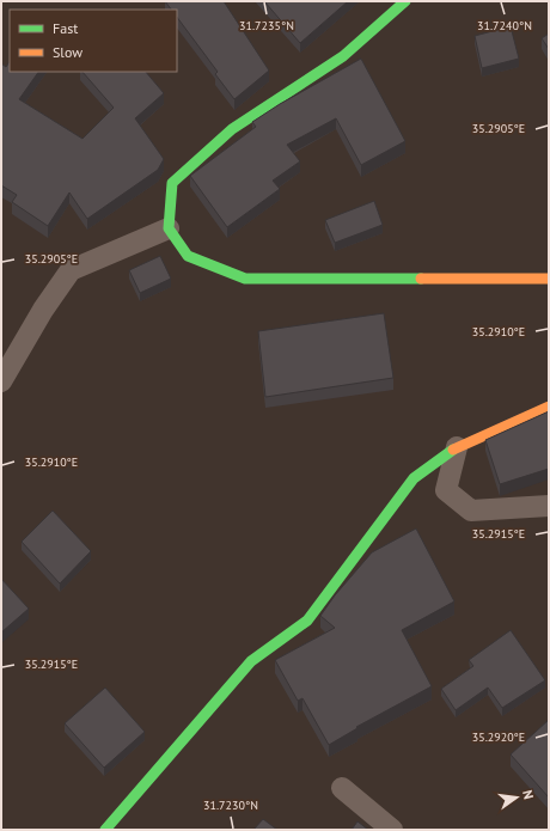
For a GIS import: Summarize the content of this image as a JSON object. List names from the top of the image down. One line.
{"legend":["Fast","Slow"],"north":"right","coordinates":["31.7240°N","31.7235°N","35.2905°E","35.2910°E","35.2915°E","35.2920°E","31.7230°N"]}
